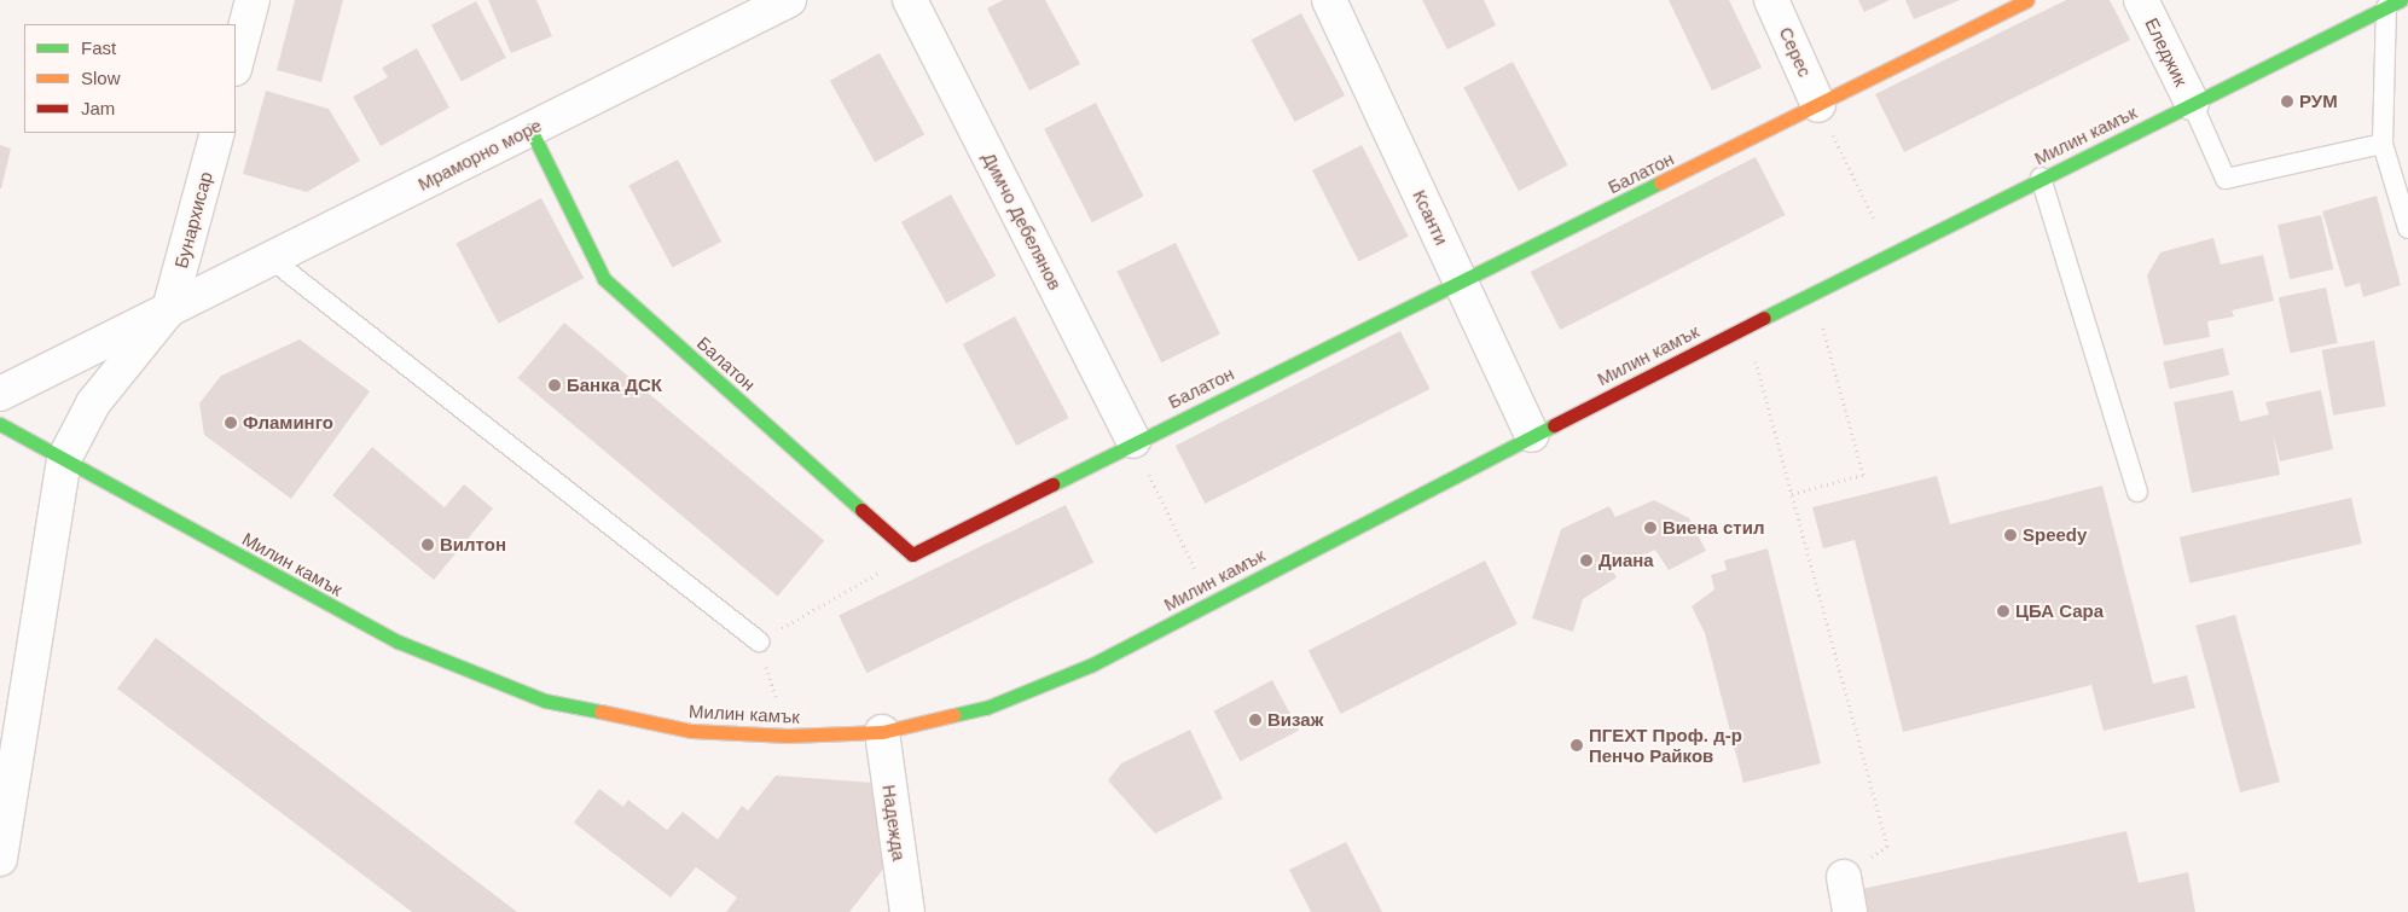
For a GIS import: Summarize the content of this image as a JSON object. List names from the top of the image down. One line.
{"streets":{"street":["Серес","Еледжик","Милин камък","Мраморно море","Балатон","Ксанти","Бунархисар","Димчо Дебелянов","Надежда"]},"crossings":[["Серес","Балатон"],["Еледжик","Милин камък"],["Милин камък","Мраморно море"],["Милин камък","Ксанти"],["Милин камък","Надежда"],["Мраморно море","Балатон"],["Мраморно море","Бунархисар"],["Балатон","Ксанти"],["Балатон","Димчо Дебелянов"]],"places":["РУМ","Банка ДСК","Фламинго","Виена стил","Speedy","Вилтон","Диана","ЦБА Сара","Визаж","ПГЕХТ Проф. д-р Пенчо Райков"],"legend":["Fast","Slow","Jam"]}
